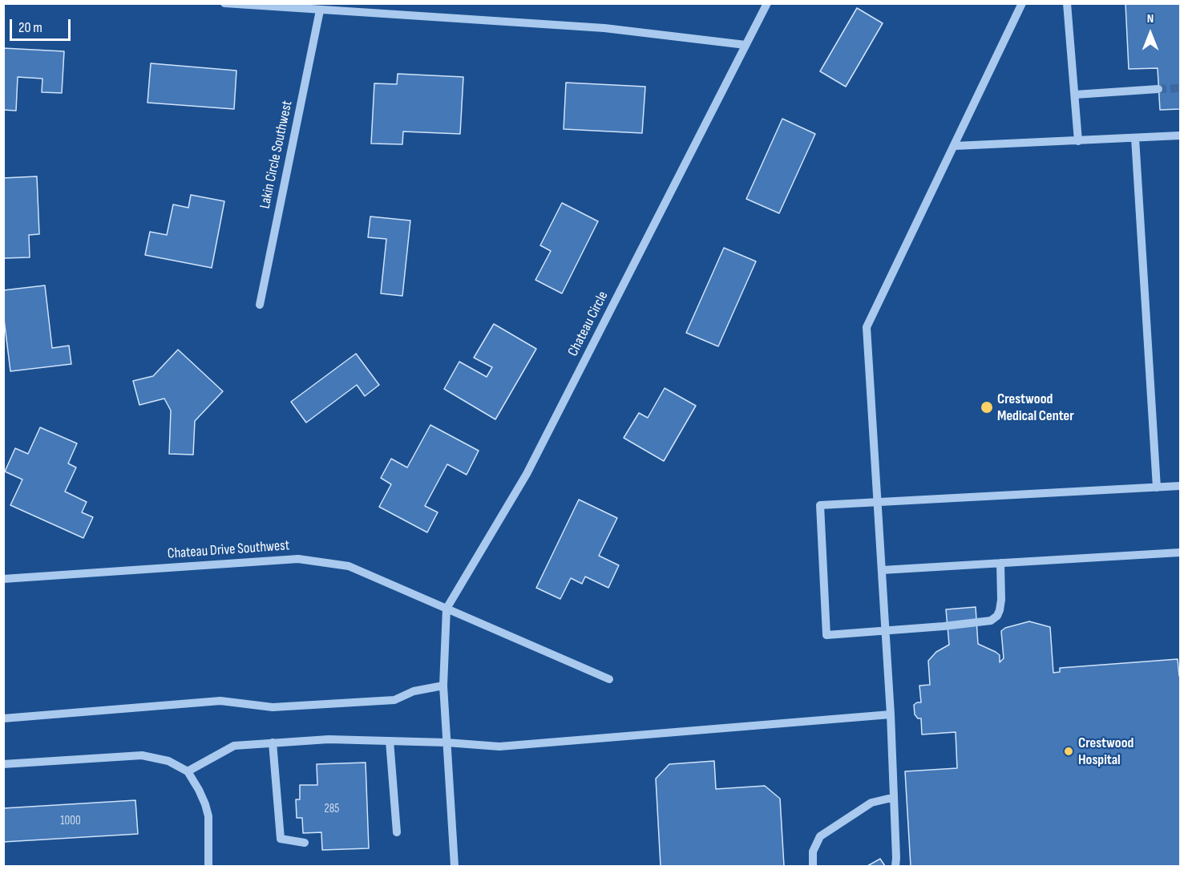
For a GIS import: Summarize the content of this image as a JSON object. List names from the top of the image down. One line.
{"streets":{"street":["Lakin Circle Southwest","Chateau Circle","Chateau Drive Southwest"]},"crossings":[["Chateau Circle","Chateau Drive Southwest"]],"places":["Crestwood Medical Center","Crestwood Hospital"],"house_numbers":["285","1000"],"scale_bar":"20 m","north":"top"}
